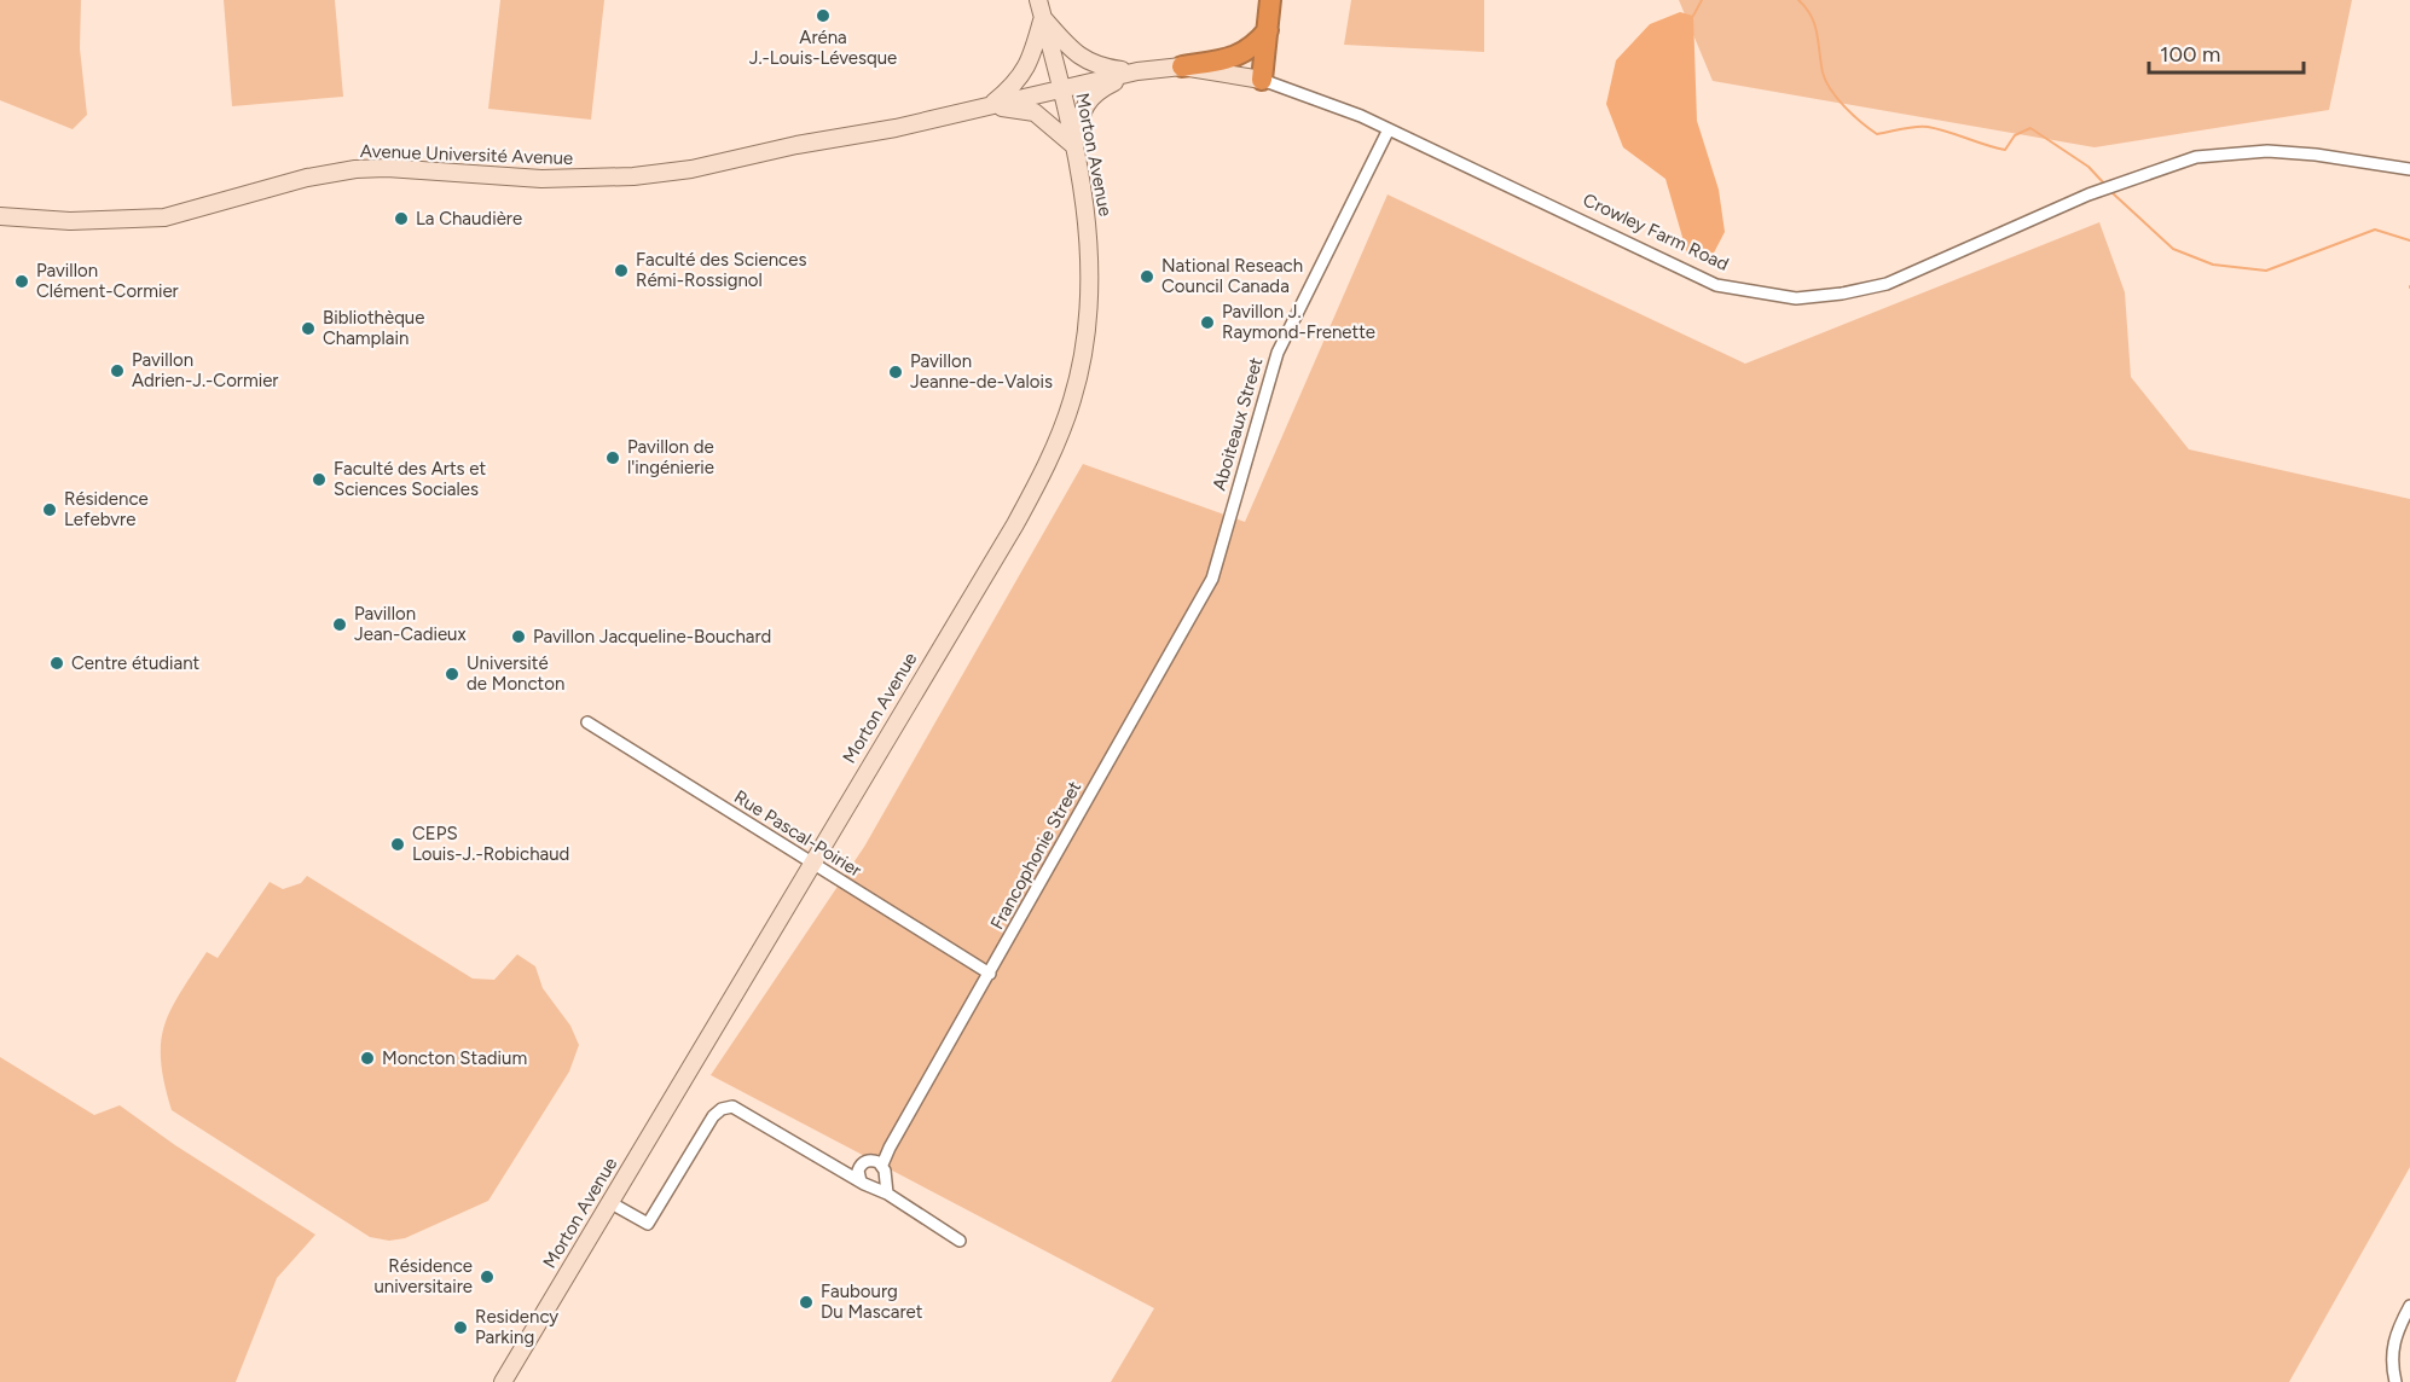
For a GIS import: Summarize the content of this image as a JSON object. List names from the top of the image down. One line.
{"streets":{"street":["Avenue Université Avenue","Morton Avenue","Crowley Farm Road","Aboiteaux Street","Rue Pascal-Poirier","Francophonie Street"]},"crossings":[["Avenue Université Avenue","Morton Avenue"],["Avenue Université Avenue","Crowley Farm Road"],["Morton Avenue","Crowley Farm Road"],["Morton Avenue","Rue Pascal-Poirier"],["Crowley Farm Road","Aboiteaux Street"],["Aboiteaux Street","Francophonie Street"],["Rue Pascal-Poirier","Francophonie Street"]],"places":["Aréna J.-Louis-Lévesque","La Chaudière","Faculté des Sciences Rémi-Rossignol","National Reseach Council Canada","Pavillon Clément-Cormier","Pavillon J. Raymond-Frenette","Bibliothèque Champlain","Pavillon Adrien-J.-Cormier","Pavillon Jeanne-de-Valois","Pavillon de l'ingénierie","Faculté des Arts et Sciences Sociales","Résidence Lefebvre","Pavillon Jean-Cadieux","Pavillon Jacqueline-Bouchard","Centre étudiant","Université de Moncton","CEPS Louis-J.-Robichaud","Moncton Stadium","Résidence universitaire","Faubourg Du Mascaret","Residency Parking"],"scale_bar":"100 m"}
